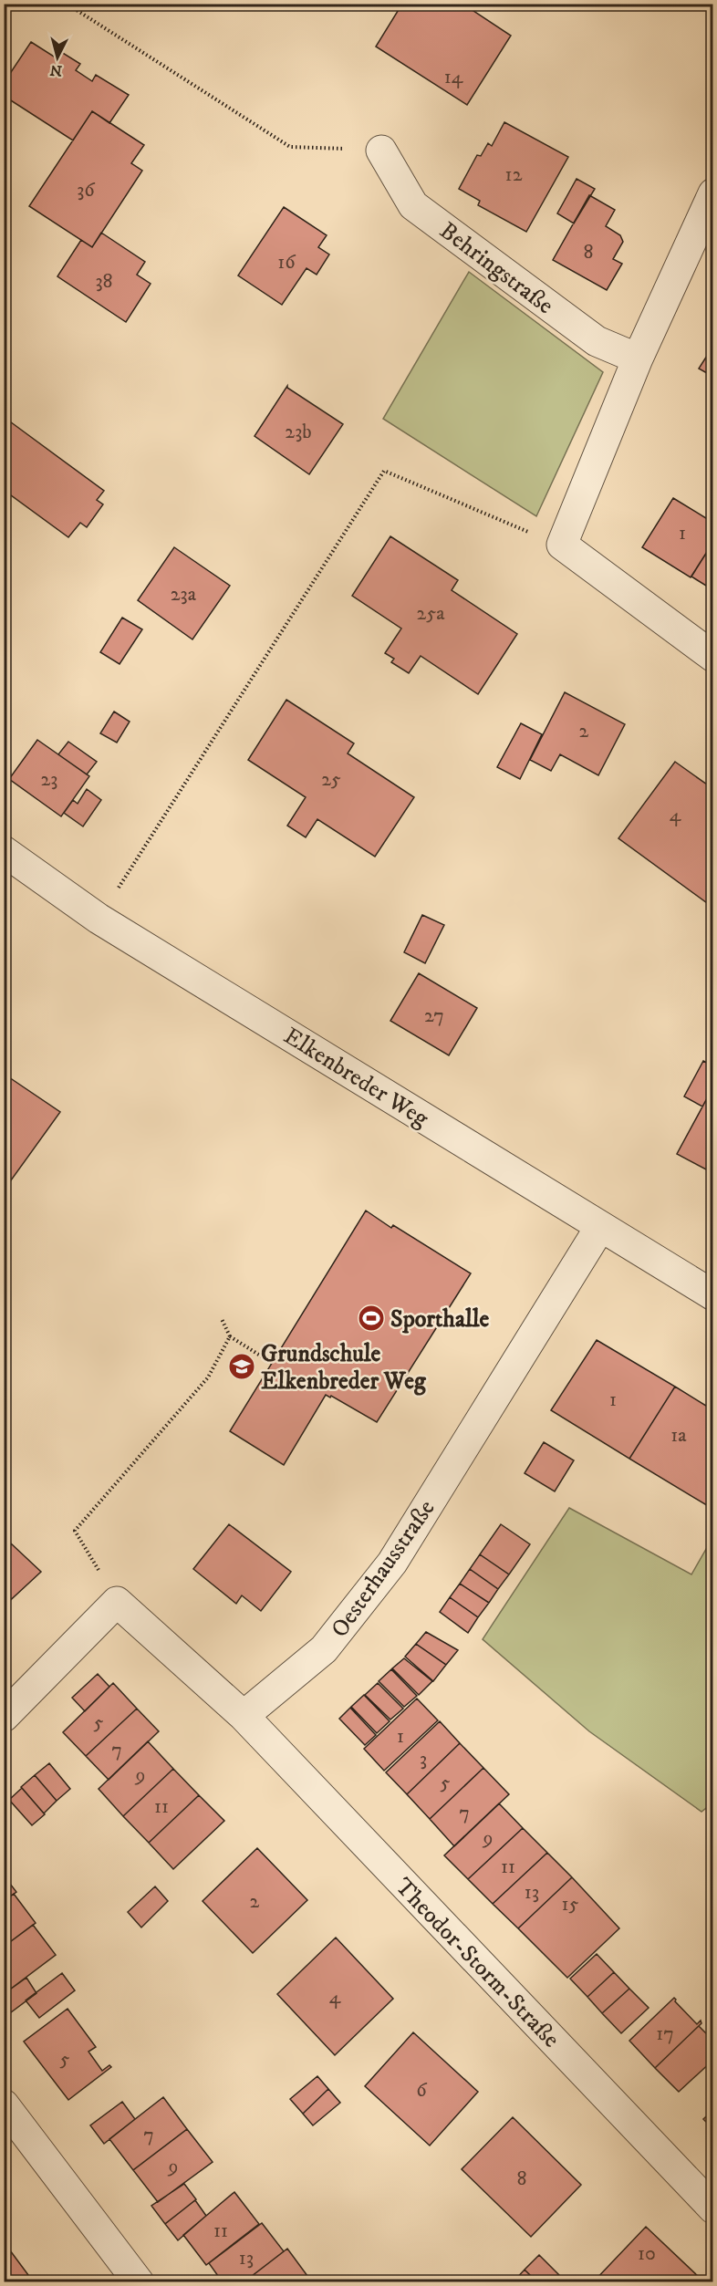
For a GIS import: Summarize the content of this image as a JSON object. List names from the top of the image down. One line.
{"streets":{"street":["Behringstraße","Elkenbreder Weg","Oesterhausstraße","Theodor-Storm-Straße"]},"crossings":[["Elkenbreder Weg","Oesterhausstraße"],["Oesterhausstraße","Theodor-Storm-Straße"]],"places":{"sports":["Sporthalle"],"school or university":["Grundschule Elkenbreder Weg"]},"house_numbers":["14","12","36","8","16","38","23b","1","23a","25a","2","23","25","4","27","1","1a","5","1","7","3","9","5","11","7","9","11","13","2","15","4","17","5","6","7","9","8","11","10","13"],"north":"bottom"}
